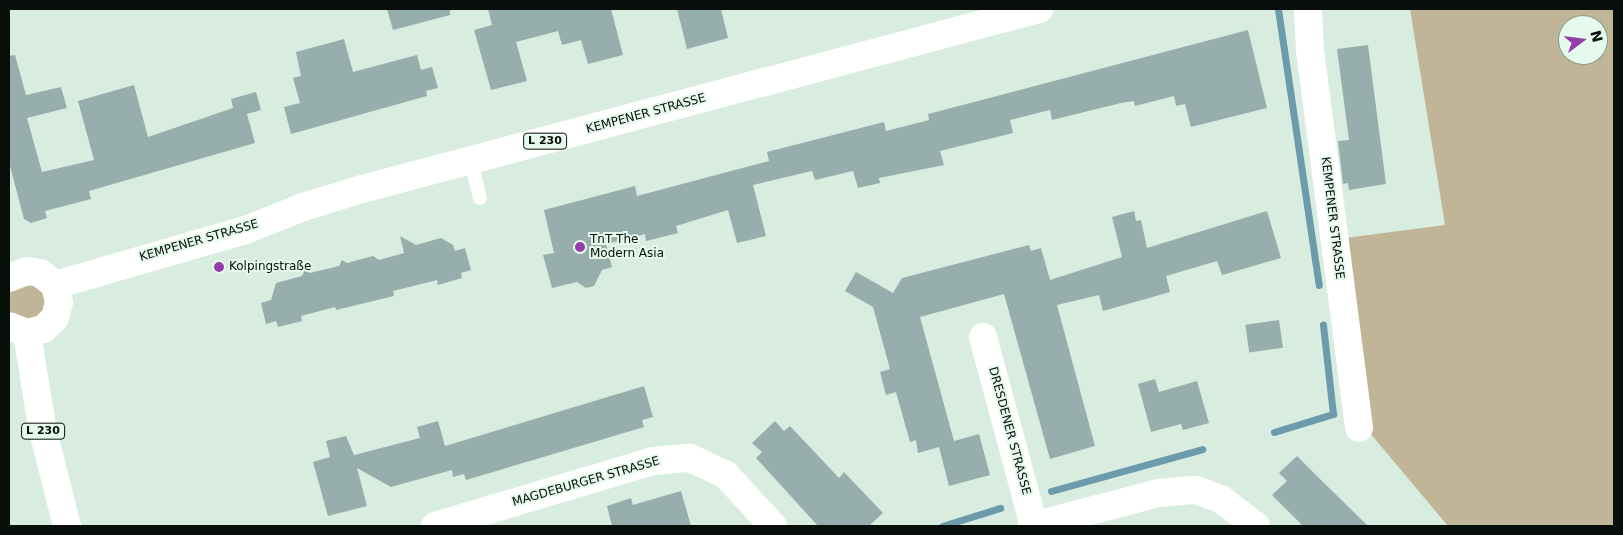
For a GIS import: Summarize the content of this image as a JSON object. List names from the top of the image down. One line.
{"streets":{"main road":["KEMPENER STRASSE","L 230","DRESDENER STRASSE","MAGDEBURGER STRASSE"]},"crossings":[["KEMPENER STRASSE","L 230"]],"places":["TnT The Modern Asia","Kolpingstraße"],"north":"right"}
